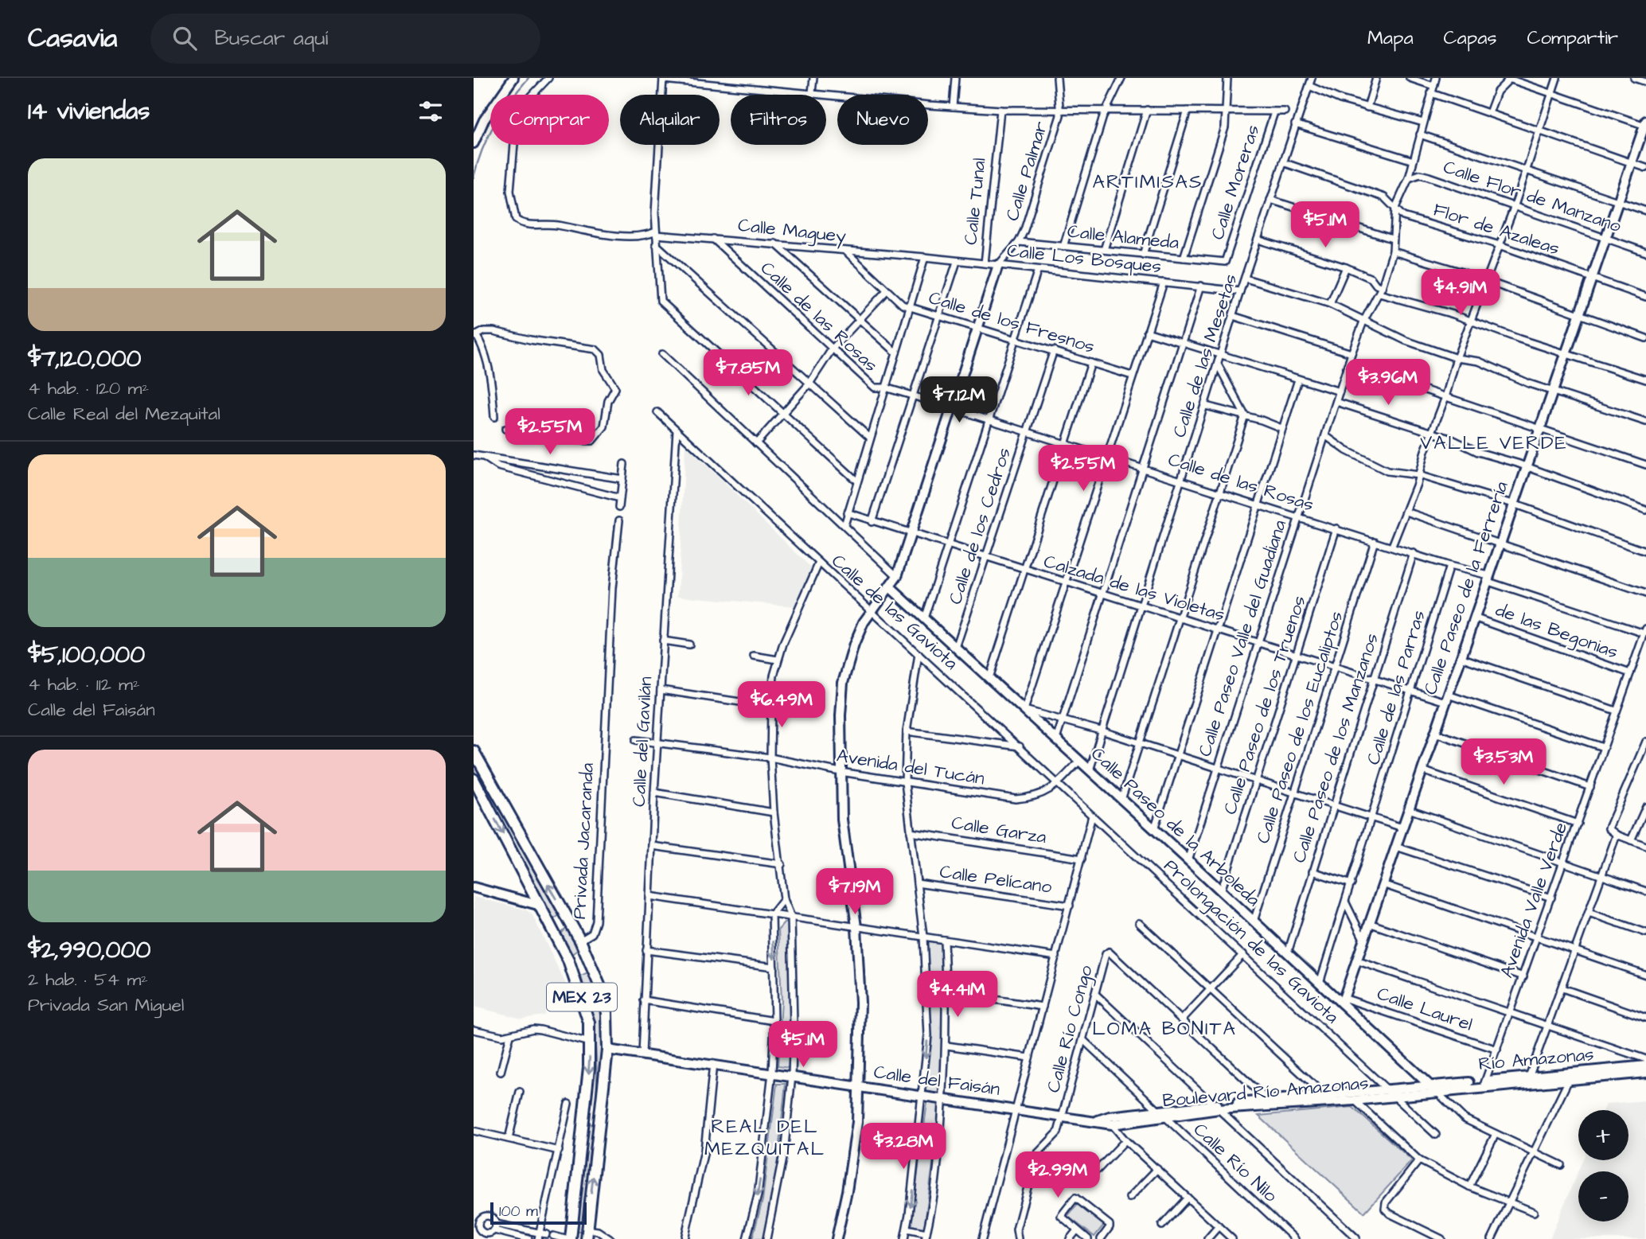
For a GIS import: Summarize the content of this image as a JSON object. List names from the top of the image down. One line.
{"streets":{"main road":["MEX 23"],"street":["Calle Palmar","Calle Moreras","Calle Flor de Manzano","Calle Tunal","Flor de Azaleas","Calle Maguey","Calle Alameda","Calle Los Bosques","Calle de las Rosas","Calle de los Fresnos","Calle de las Mesetas","Calle de los Cedros","Calzada de las Violetas","Calle Paseo de la Ferrería","Calle de las Gaviota","de las Begonias","Calle Paseo Valle del Guadiana","Calle de las Parras","Calle Paseo de los Truenos","Calle Paseo de los Eucaliptos","Calle del Gavilán","Calle Paseo de los Manzanos","Avenida del Tucán","Calle Paseo de la Arboleda","Calle Garza","Privada Jacaranda","Calle Pelícano","Avenida Valle Verde","Prolongación de las Gaviota","Calle Laurel","Calle Río Congo","Río Amazonas","Calle del Faisán","Boulevard Río Amazonas","Calle Río Nilo"]},"crossings":[["Calle Palmar","Calle Alameda"],["Calle Palmar","Calle Los Bosques"],["Calle Moreras","Calle Alameda"],["Calle Flor de Manzano","Calle Paseo de la Ferrería"],["Calle Flor de Manzano","Calle Paseo Valle del Guadiana"],["Calle Tunal","Calle Los Bosques"],["Flor de Azaleas","Calle de las Mesetas"],["Flor de Azaleas","Calle Paseo de la Ferrería"],["Flor de Azaleas","Calle Paseo Valle del Guadiana"],["Calle Maguey","Calle Los Bosques"],["Calle Maguey","Calle de las Rosas"],["Calle Maguey","Calle de los Fresnos"],["Calle Los Bosques","Calle de las Mesetas"],["Calle de las Rosas","Calle de las Mesetas"],["Calle de las Rosas","Calle de los Cedros"],["Calle de las Rosas","Calle Paseo de la Ferrería"],["Calle de las Rosas","Calle Paseo Valle del Guadiana"],["Calle de las Rosas","Calle de las Parras"],["Calle de las Rosas","Calle Paseo de los Truenos"],["Calle de las Rosas","Calle Paseo de los Eucaliptos"],["Calle de las Rosas","Calle Paseo de los Manzanos"],["Calle de las Rosas","Avenida Valle Verde"],["Calle de los Fresnos","Calle de los Cedros"],["Calle de las Mesetas","Calzada de las Violetas"],["Calle de las Mesetas","Calle Paseo de la Arboleda"],["Calle de los Cedros","Calzada de las Violetas"],["Calle de los Cedros","Calle Paseo de la Arboleda"],["Calzada de las Violetas","Calle Paseo de la Ferrería"],["Calzada de las Violetas","Calle Paseo Valle del Guadiana"],["Calzada de las Violetas","Calle de las Parras"],["Calzada de las Violetas","Calle Paseo de los Truenos"],["Calzada de las Violetas","Calle Paseo de los Eucaliptos"],["Calzada de las Violetas","Calle Paseo de los Manzanos"],["Calzada de las Violetas","Avenida Valle Verde"],["Calle Paseo de la Ferrería","de las Begonias"],["Calle Paseo de la Ferrería","Calle Paseo de la Arboleda"],["Calle Paseo de la Ferrería","Calle Laurel"],["Calle de las Gaviota","Calle del Gavilán"],["Calle de las Gaviota","Avenida del Tucán"],["Calle de las Gaviota","Prolongación de las Gaviota"],["de las Begonias","Avenida Valle Verde"],["Calle Paseo Valle del Guadiana","Calle Paseo de la Arboleda"],["Calle de las Parras","Calle Paseo de la Arboleda"],["Calle Paseo de los Truenos","Calle Paseo de la Arboleda"],["Calle Paseo de los Eucaliptos","Calle Paseo de la Arboleda"],["Calle del Gavilán","Avenida del Tucán"],["Calle del Gavilán","Calle del Faisán"],["Calle Paseo de los Manzanos","Calle Paseo de la Arboleda"],["Avenida del Tucán","Calle Paseo de la Arboleda"],["Calle Paseo de la Arboleda","Calle Laurel"],["Calle Paseo de la Arboleda","Río Amazonas"],["Calle Paseo de la Arboleda","Boulevard Río Amazonas"],["Privada Jacaranda","MEX 23"],["Avenida Valle Verde","Calle Laurel"],["Avenida Valle Verde","Río Amazonas"],["Prolongación de las Gaviota","Boulevard Río Amazonas"],["MEX 23","Calle del Faisán"],["Calle Río Congo","Calle del Faisán"],["Calle Río Congo","Boulevard Río Amazonas"],["Calle Río Congo","Calle Río Nilo"],["Río Amazonas","Boulevard Río Amazonas"],["Calle del Faisán","Boulevard Río Amazonas"],["Boulevard Río Amazonas","Calle Río Nilo"]],"districts":["ARTIMISAS","VALLE VERDE","LOMA BONITA","REAL DEL MEZQUITAL"],"scale_bar":"100 m","page":{"header":"Casavia","search":"Buscar aquí","nav":["Mapa","Capas","Compartir"],"heading":"14 viviendas","chip":["Comprar","Alquilar","Filtros","Nuevo"],"list":[{"name":"$7,120,000","note":"4 hab. · 120 m² · Calle Real del Mezquital"},{"name":"$5,100,000","note":"4 hab. · 112 m² · Calle del Faisán"},{"name":"$2,990,000","note":"2 hab. · 54 m² · Privada San Miguel"}],"price":["$5.1M","$4.91M","$7.85M","$3.96M","$7.12M","$2.55M","$2.55M","$6.49M","$3.53M","$7.19M","$4.41M","$5.1M","$3.28M","$2.99M"],"map_buttons":["+","−"],"scale":"100 m"}}
